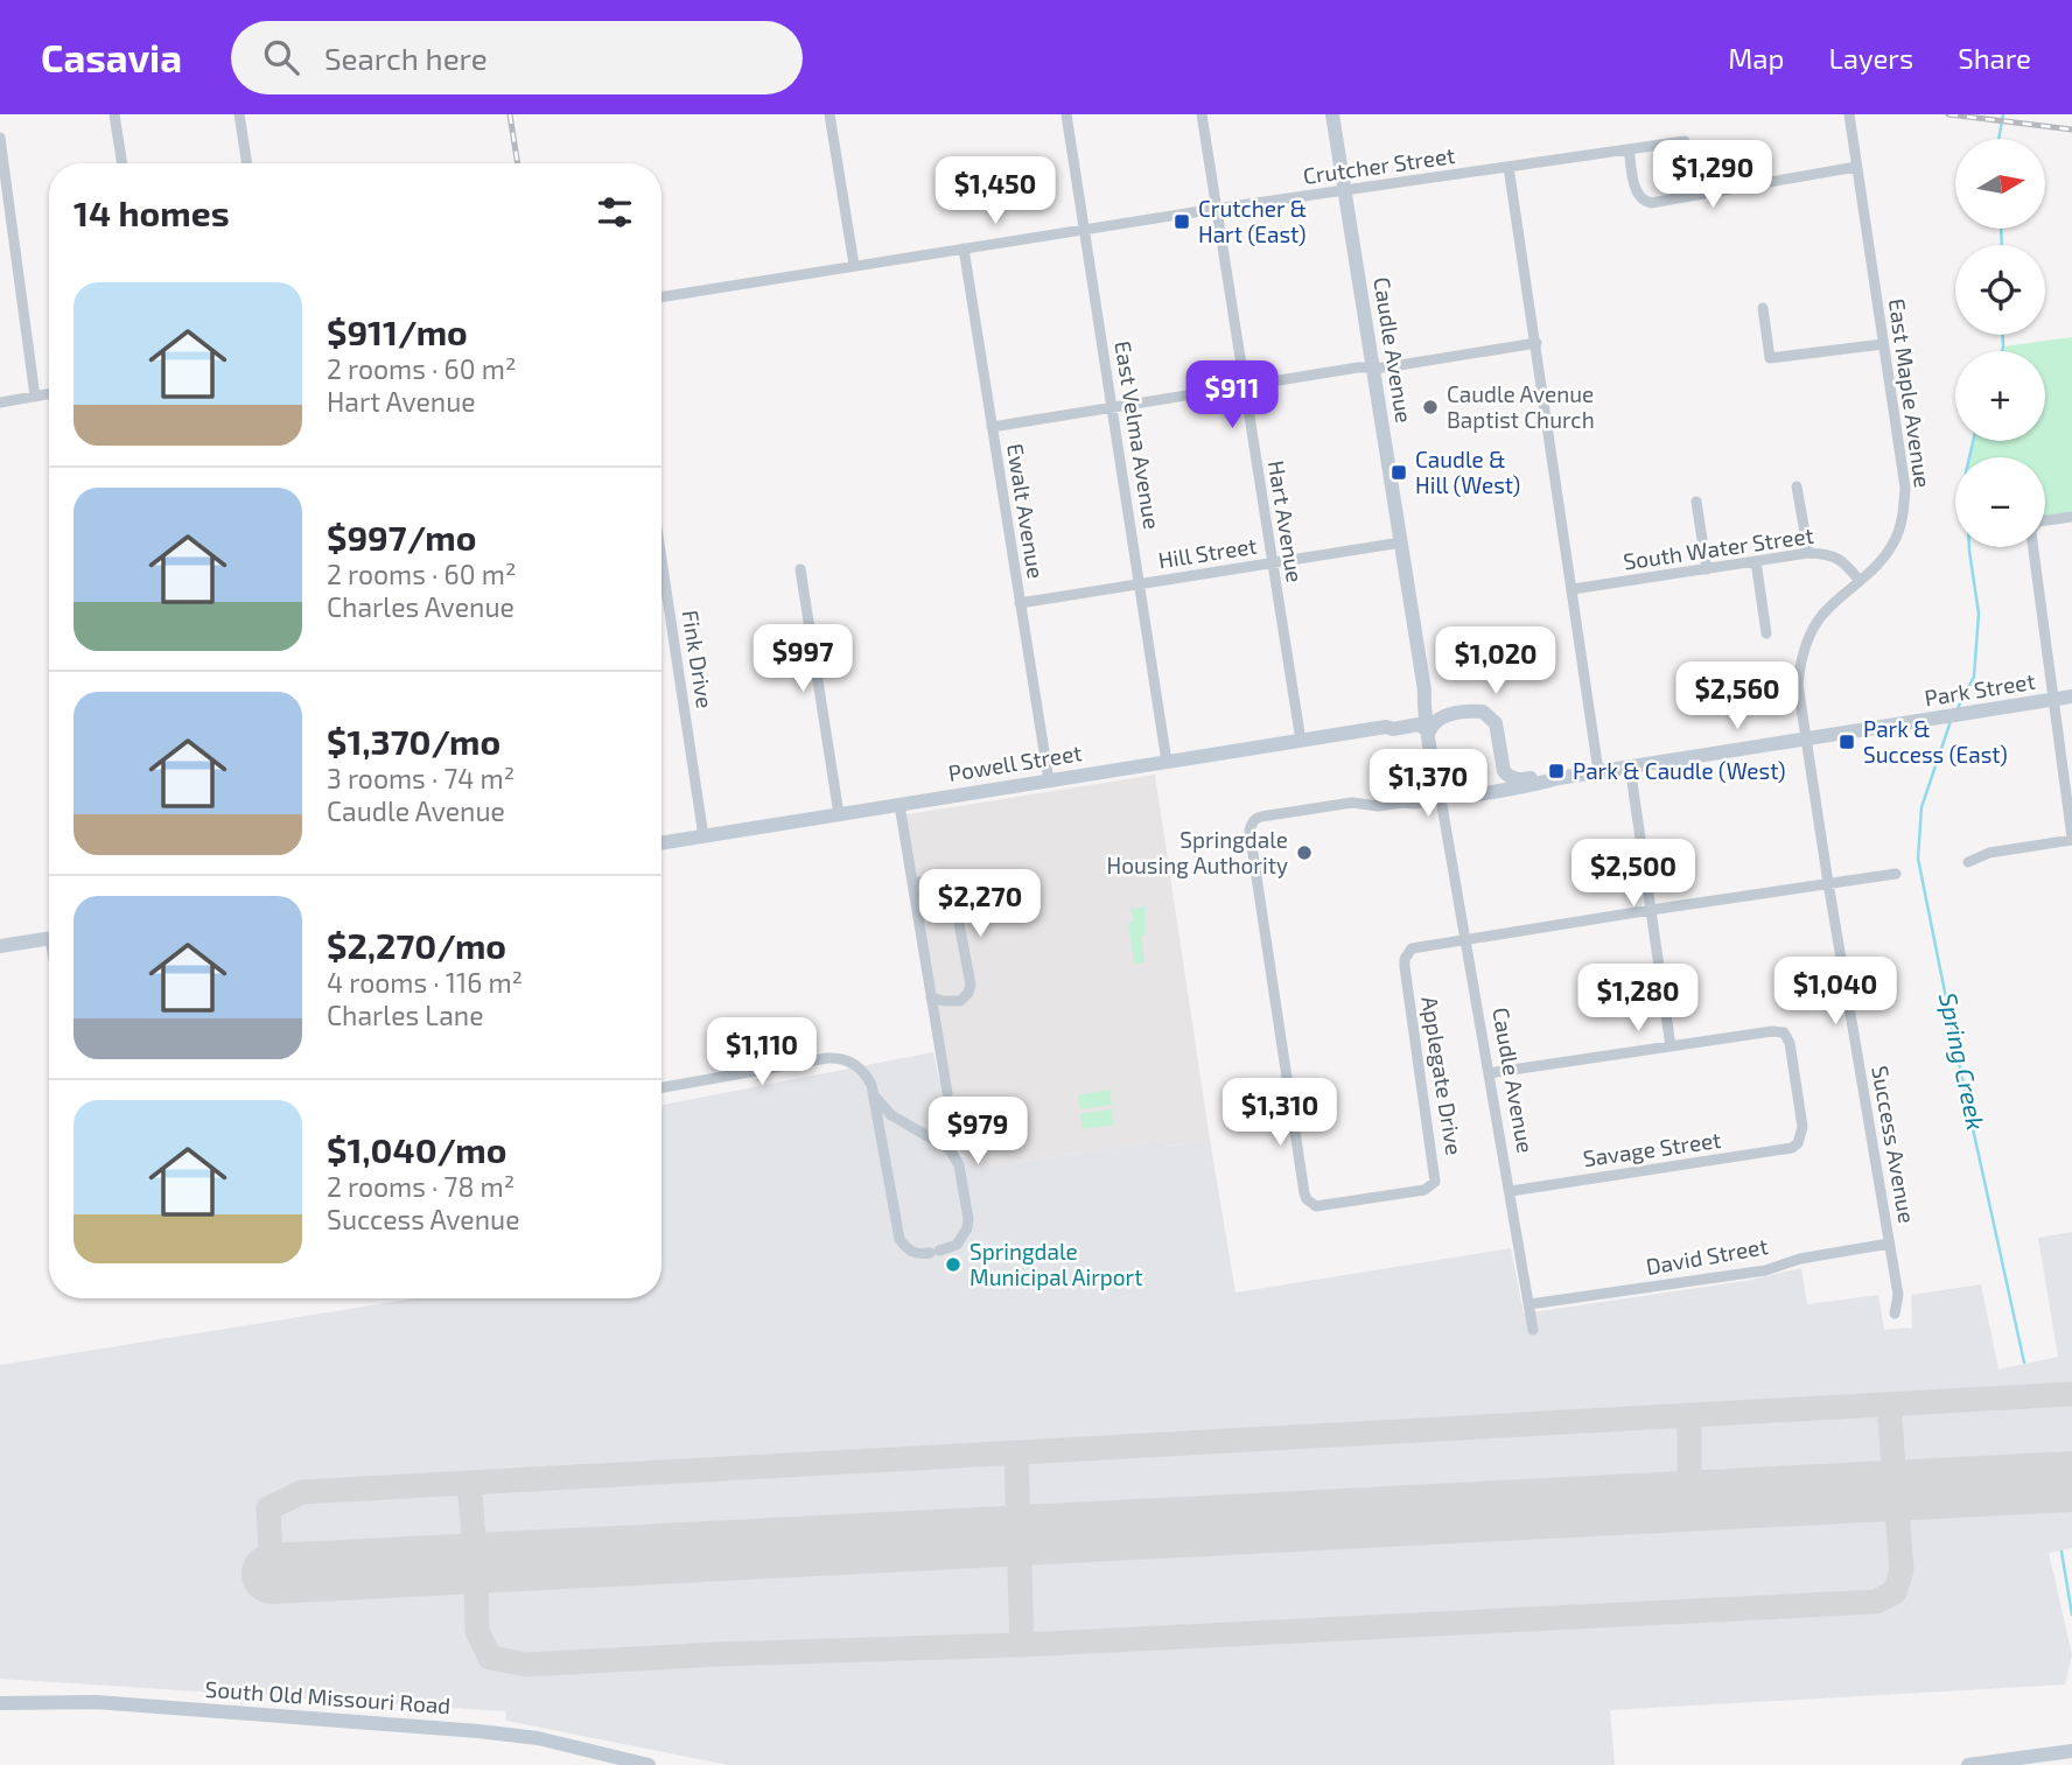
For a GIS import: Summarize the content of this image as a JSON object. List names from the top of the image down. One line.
{"streets":{"street":["Crutcher Street","Caudle Avenue","East Maple Avenue","East Velma Avenue","Ewalt Avenue","Hart Avenue","South Water Street","Hill Street","Fink Drive","Park Street","Powell Street","Applegate Drive","Success Avenue","Savage Street","David Street","South Old Missouri Road"]},"crossings":[["Crutcher Street","Caudle Avenue"],["Crutcher Street","East Velma Avenue"],["Crutcher Street","Ewalt Avenue"],["Crutcher Street","Hart Avenue"],["Caudle Avenue","Hill Street"],["Caudle Avenue","Park Street"],["Caudle Avenue","Powell Street"],["Caudle Avenue","Applegate Drive"],["Caudle Avenue","Savage Street"],["Caudle Avenue","David Street"],["East Maple Avenue","South Water Street"],["East Maple Avenue","Park Street"],["East Maple Avenue","Success Avenue"],["East Velma Avenue","Hill Street"],["East Velma Avenue","Powell Street"],["Ewalt Avenue","Hill Street"],["Ewalt Avenue","Powell Street"],["Hart Avenue","Hill Street"],["Hart Avenue","Powell Street"],["Fink Drive","Powell Street"],["Park Street","Powell Street"],["Park Street","Applegate Drive"],["Park Street","Success Avenue"],["Powell Street","Applegate Drive"],["Success Avenue","David Street"]],"water":["Spring Creek"],"places":{"transit":["Crutcher & Hart (East)","Caudle & Hill (West)","Park & Success (East)","Park & Caudle (West)"],"other":["Caudle Avenue Baptist Church","Springdale Housing Authority","Springdale Municipal Airport"]},"north":"right","page":{"header":"Casavia","search":"Search here","nav":["Map","Layers","Share"],"map_buttons":["+","−"],"price":["$1,290","$1,450","$911","$997","$1,020","$2,560","$1,370","$2,500","$2,270","$1,040","$1,280","$1,110","$1,310","$979"],"heading":"14 homes","list":[{"name":"$911/mo","note":"2 rooms · 60 m² · Hart Avenue"},{"name":"$997/mo","note":"2 rooms · 60 m² · Charles Avenue"},{"name":"$1,370/mo","note":"3 rooms · 74 m² · Caudle Avenue"},{"name":"$2,270/mo","note":"4 rooms · 116 m² · Charles Lane"},{"name":"$1,040/mo","note":"2 rooms · 78 m² · Success Avenue"}]}}
